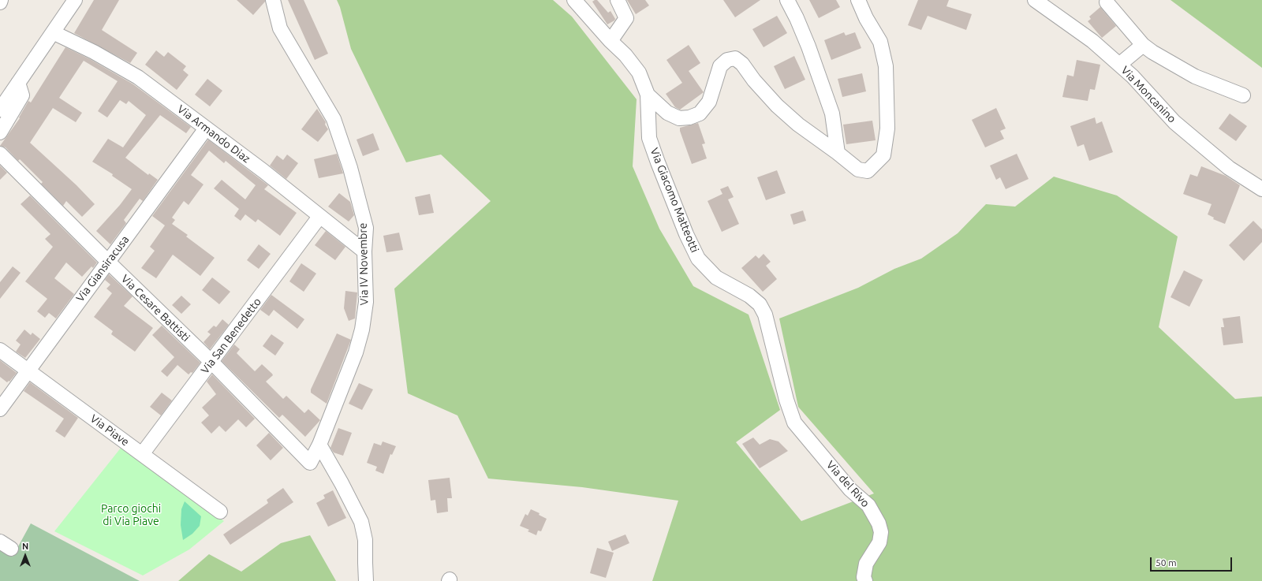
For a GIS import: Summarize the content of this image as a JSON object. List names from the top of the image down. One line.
{"streets":{"street":["Via Moncanino","Via Armando Diaz","Via Giacomo Matteotti","Via IV Novembre","Via Giansiracusa","Via Cesare Battisti","Via San Benedetto","Via Piave","Via del Rivo"]},"crossings":[["Via Armando Diaz","Via IV Novembre"],["Via Armando Diaz","Via Giansiracusa"],["Via Armando Diaz","Via San Benedetto"],["Via Giacomo Matteotti","Via del Rivo"],["Via IV Novembre","Via Cesare Battisti"],["Via Giansiracusa","Via Cesare Battisti"],["Via Giansiracusa","Via Piave"],["Via Cesare Battisti","Via San Benedetto"],["Via San Benedetto","Via Piave"]],"parks":["Parco giochi di Via Piave"],"scale_bar":"50 m","north":"top"}
